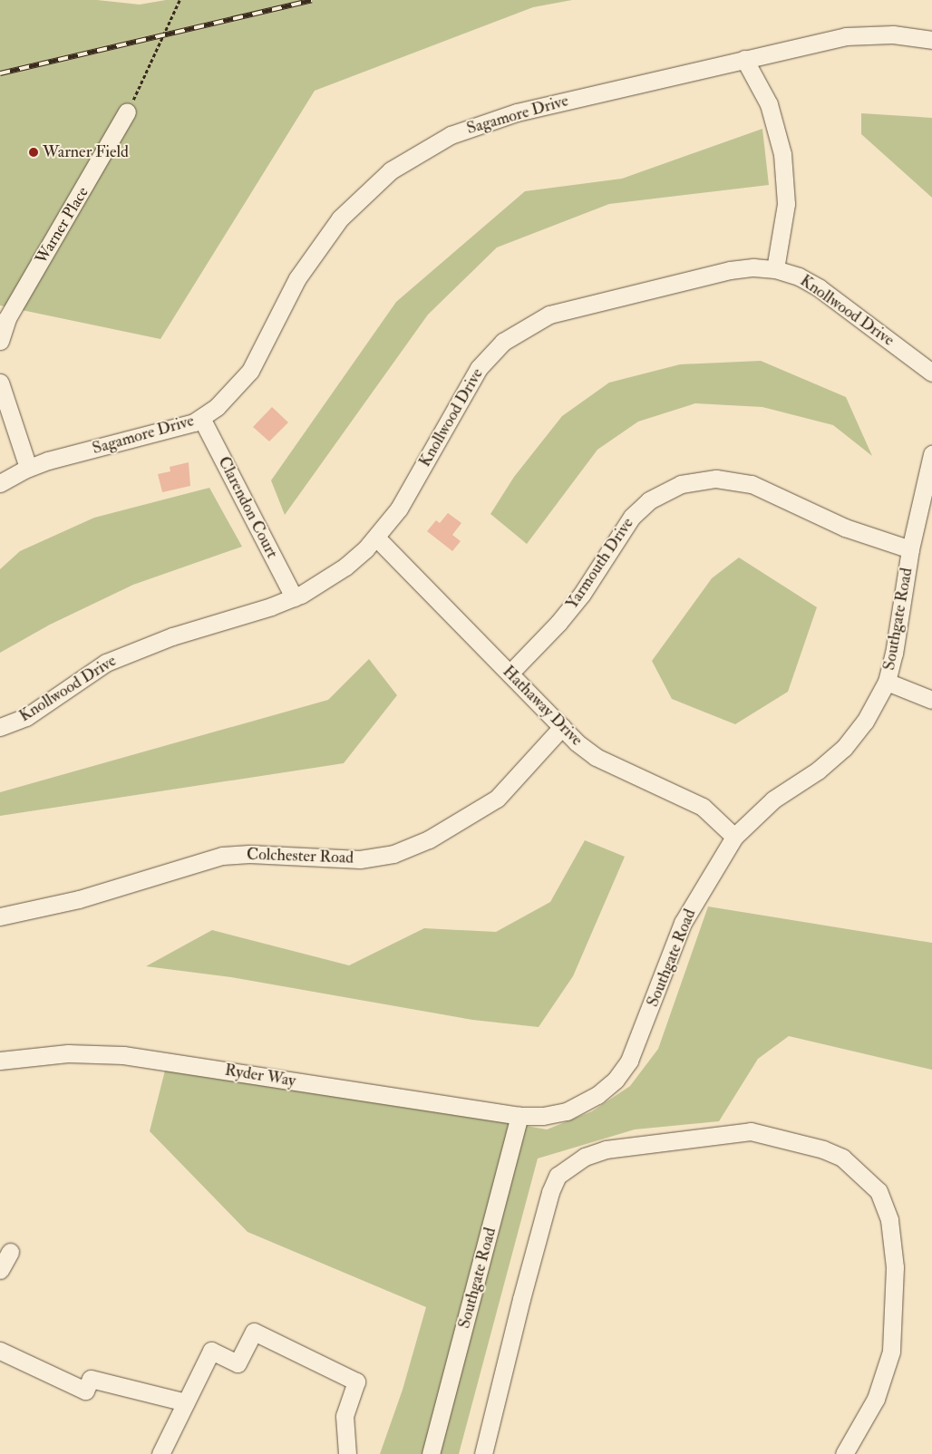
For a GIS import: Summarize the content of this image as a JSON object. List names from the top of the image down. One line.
{"streets":{"street":["Sagamore Drive","Warner Place","Knollwood Drive","Clarendon Court","Yarmouth Drive","Southgate Road","Hathaway Drive","Colchester Road","Ryder Way"]},"crossings":[["Sagamore Drive","Clarendon Court"],["Knollwood Drive","Clarendon Court"],["Knollwood Drive","Hathaway Drive"],["Yarmouth Drive","Southgate Road"],["Yarmouth Drive","Hathaway Drive"],["Southgate Road","Hathaway Drive"],["Southgate Road","Ryder Way"],["Hathaway Drive","Colchester Road"]],"places":["Warner Field"]}
